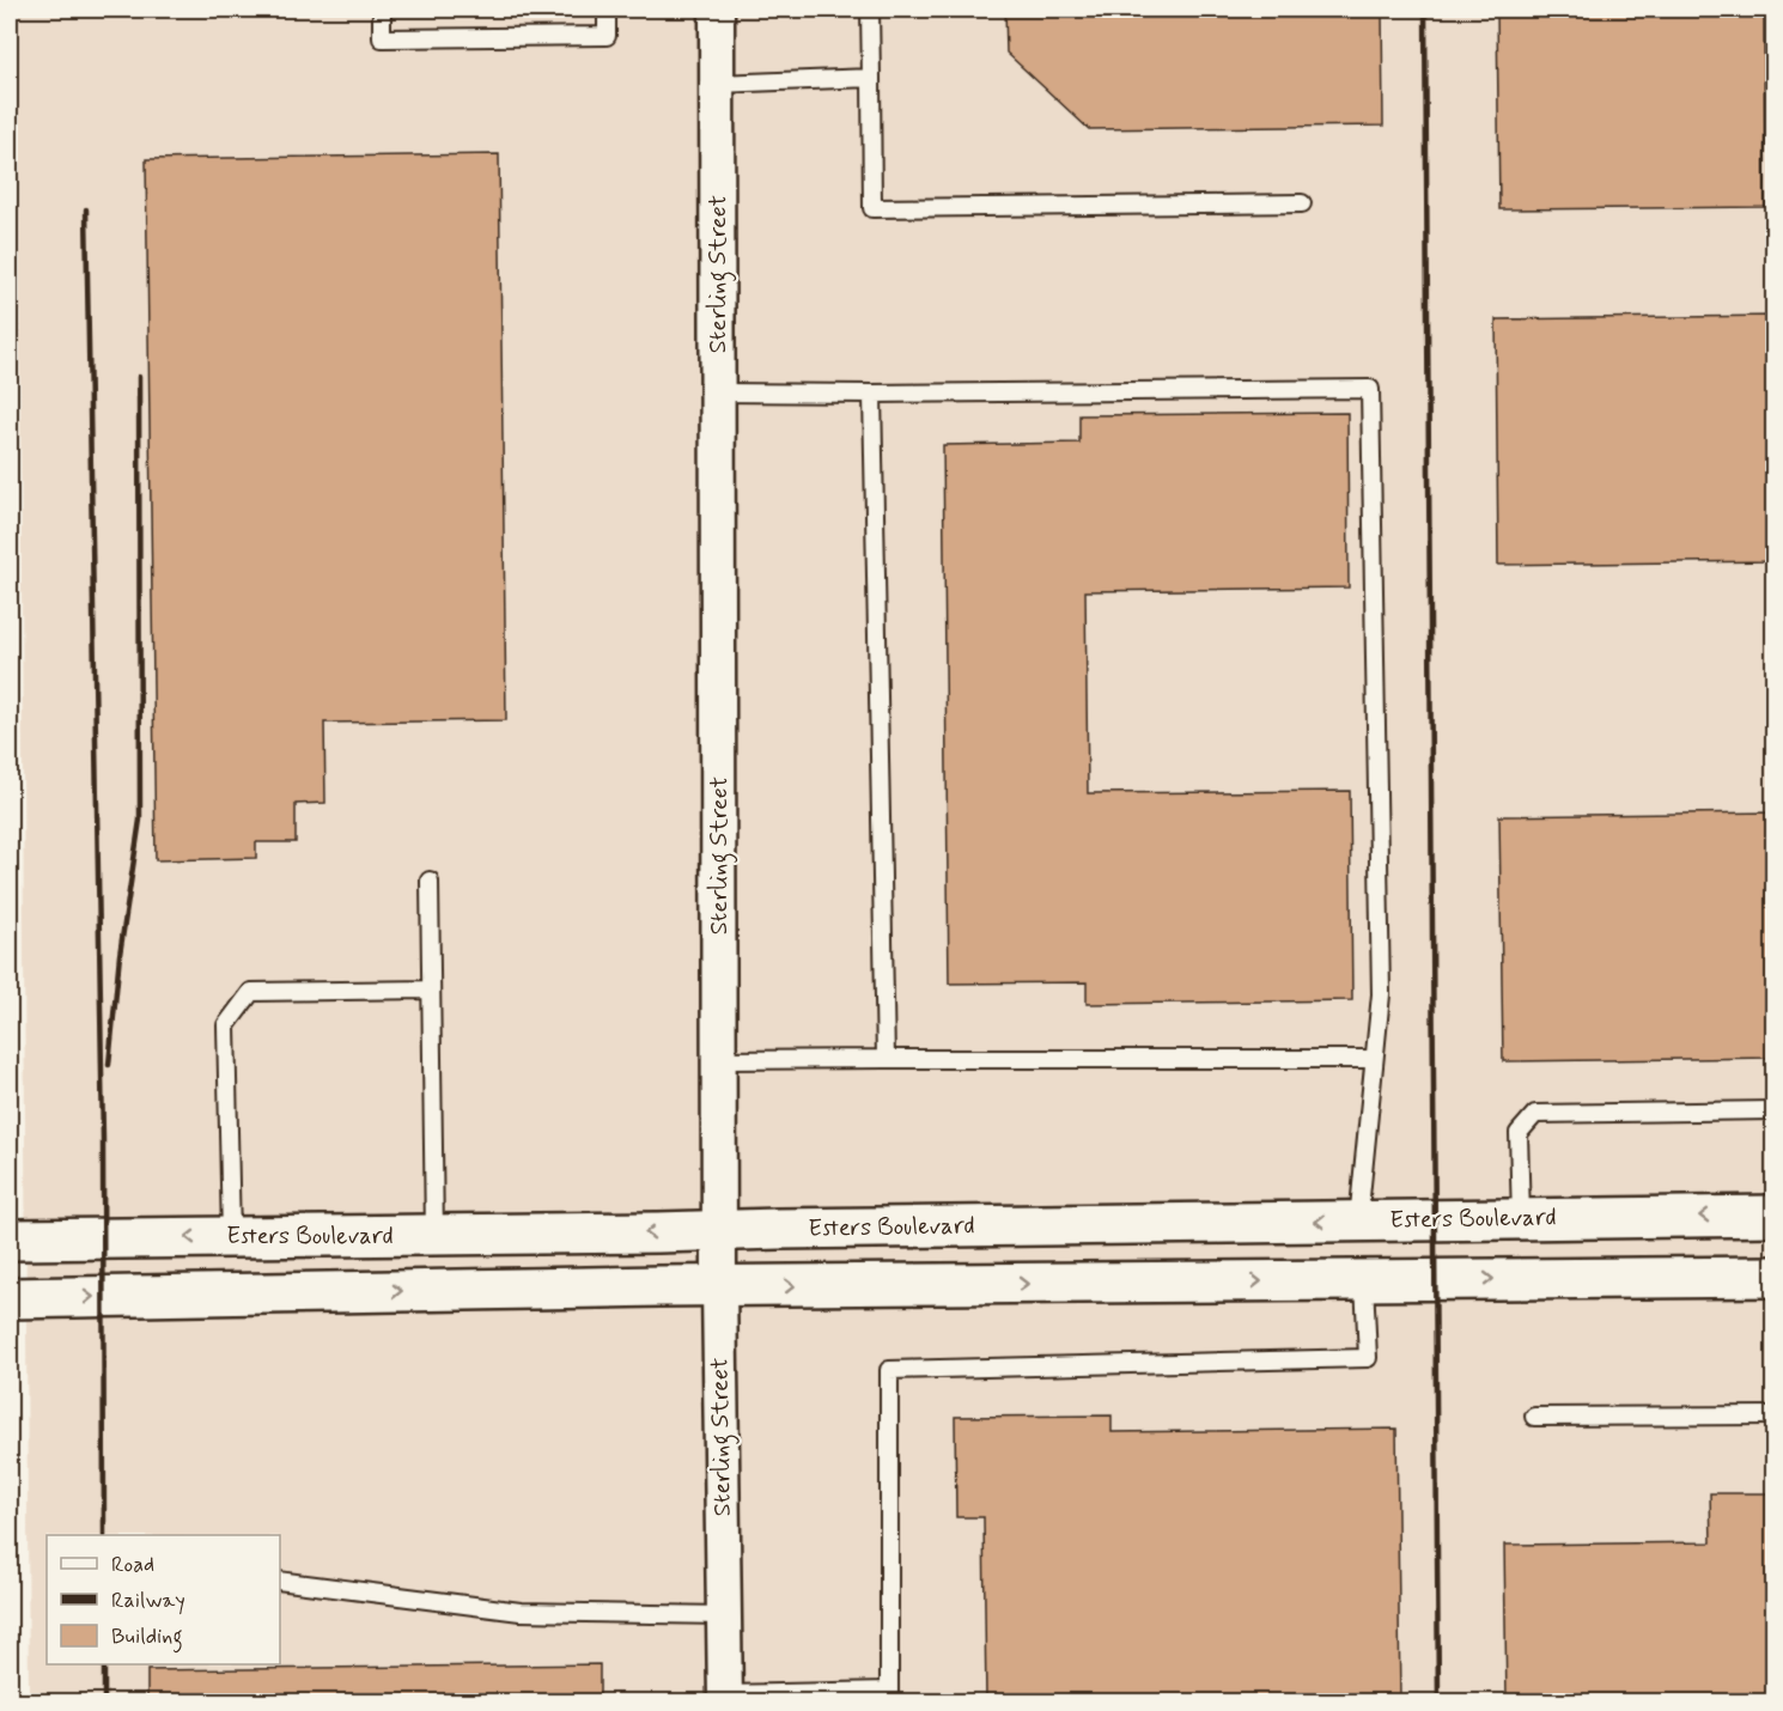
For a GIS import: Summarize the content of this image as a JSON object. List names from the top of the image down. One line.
{"streets":{"main road":["Esters Boulevard"],"street":["Sterling Street"]},"crossings":[["Sterling Street","Esters Boulevard"]],"legend":["Road","Railway","Building"]}
